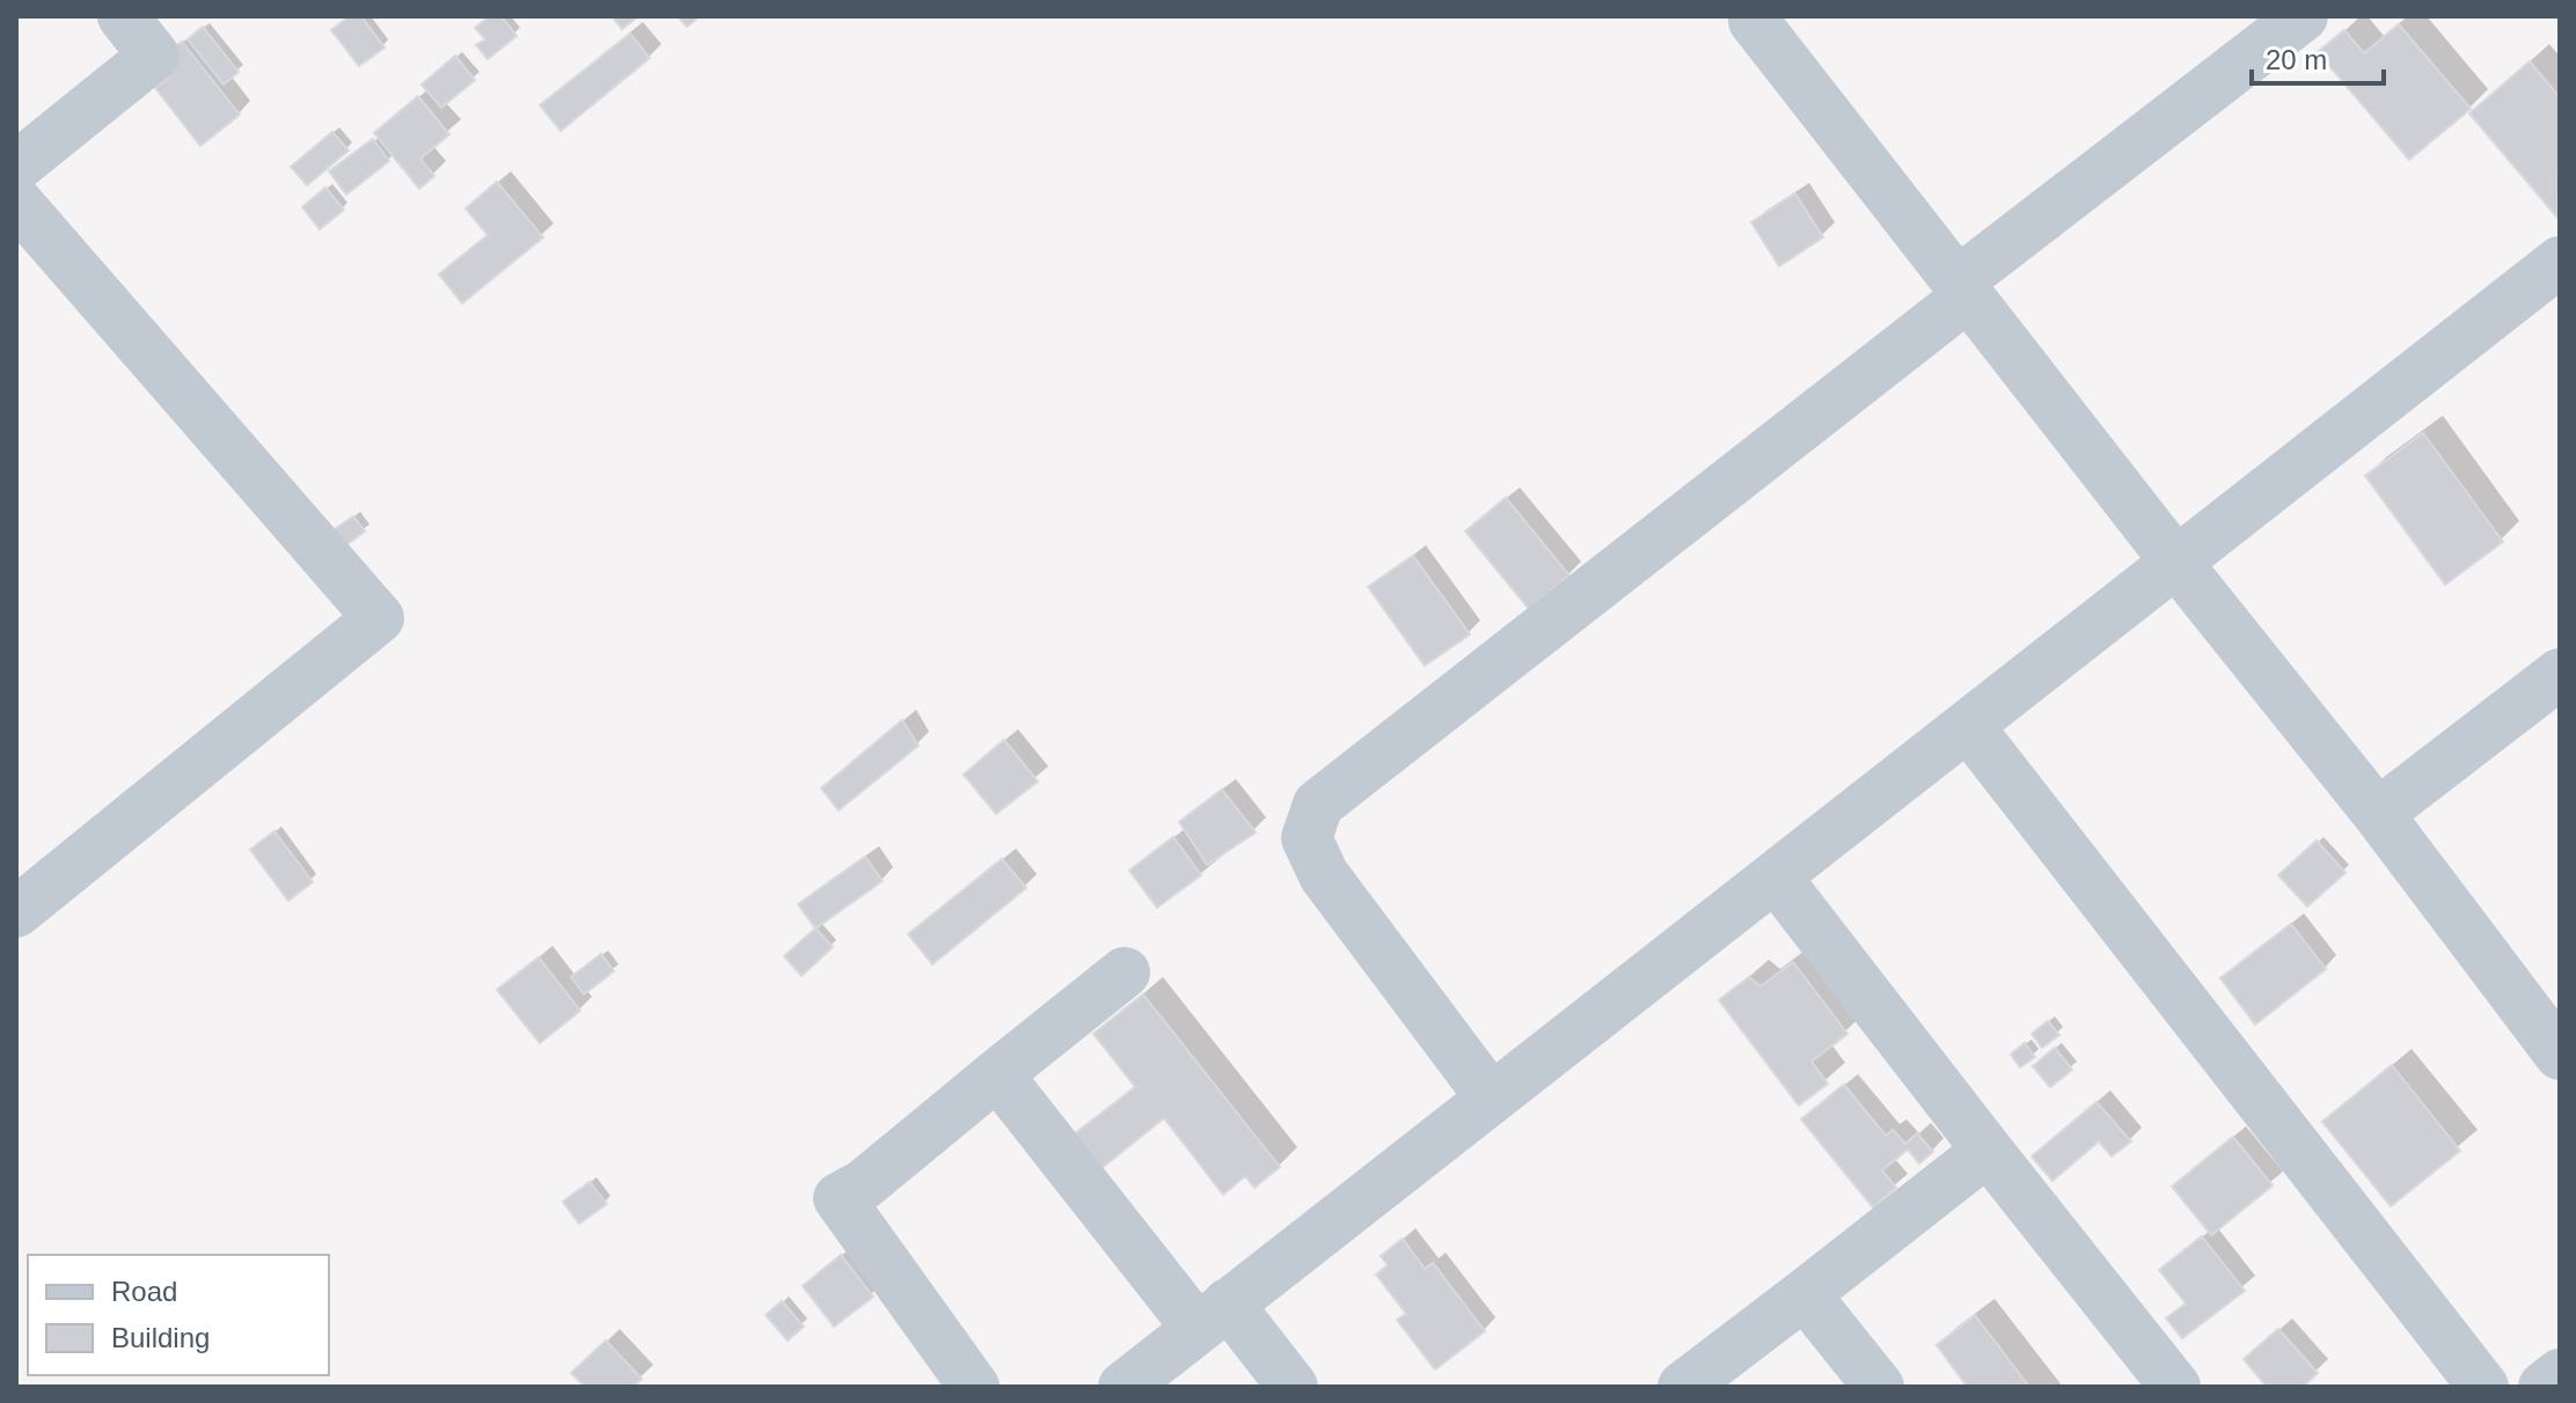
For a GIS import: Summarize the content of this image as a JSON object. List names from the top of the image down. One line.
{"legend":["Road","Building"],"scale_bar":"20 m"}
